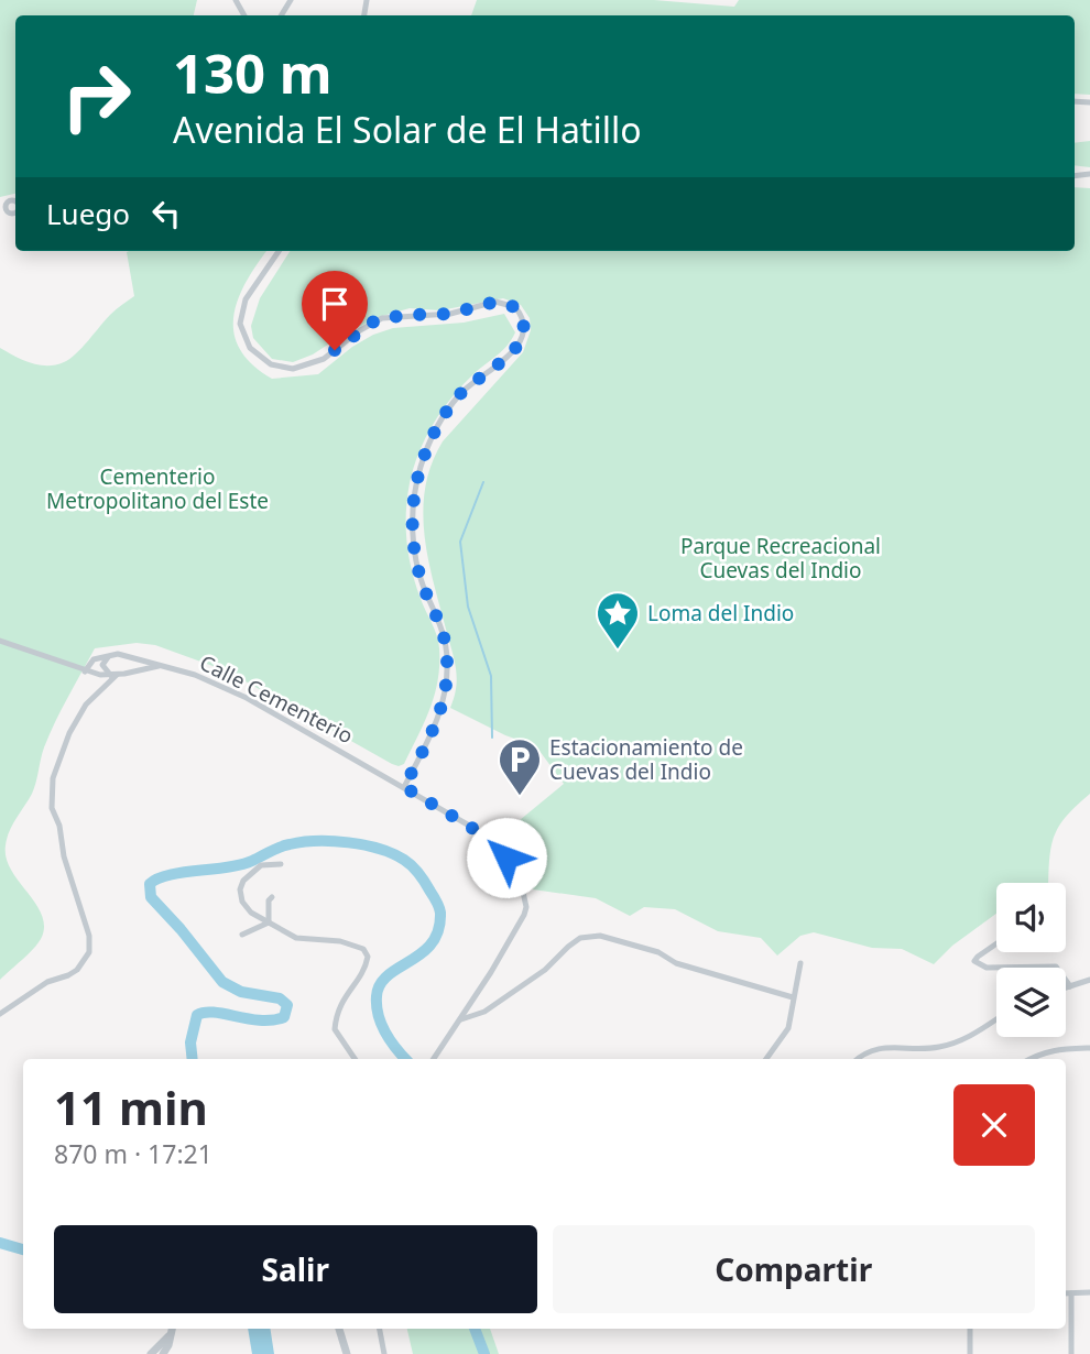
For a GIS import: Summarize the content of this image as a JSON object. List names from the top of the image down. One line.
{"streets":{"street":["Calle Cementerio"]},"parks":["Cementerio Metropolitano del Este","Parque Recreacional Cuevas del Indio"],"places":{"place":["Loma del Indio"],"parking":["Estacionamiento de Cuevas del Indio"]},"page":{"turn":["130 m","Avenida El Solar de El Hatillo"],"then":"Luego","heading":["11 min","870 m · 17:21"],"buttons":["Salir","Compartir"]}}
